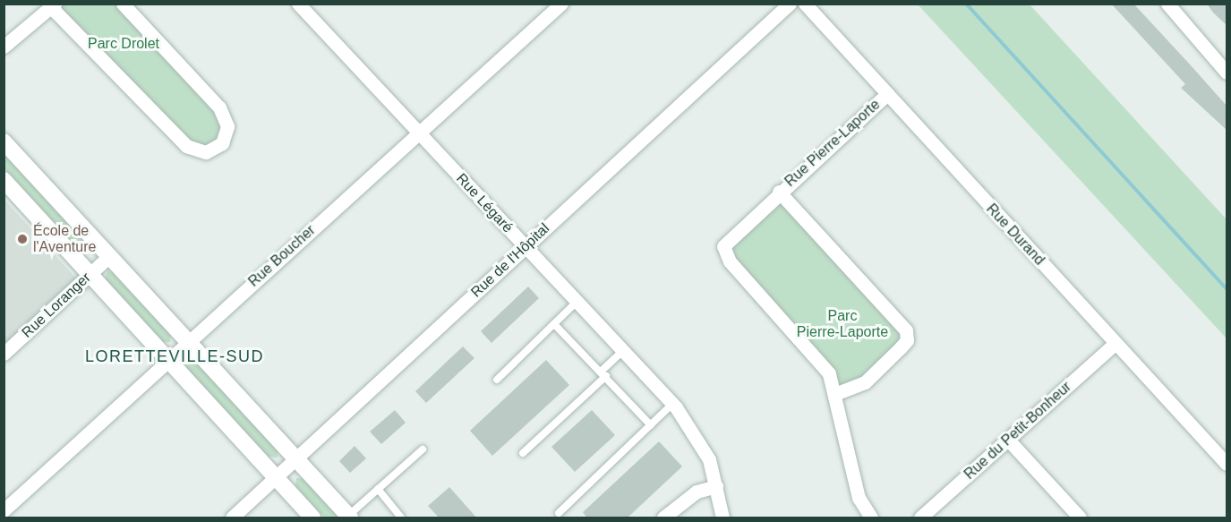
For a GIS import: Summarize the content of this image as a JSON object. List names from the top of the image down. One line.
{"streets":{"street":["Rue Pierre-Laporte","Rue Légaré","Rue Durand","Rue Boucher","Rue de l'Hôpital","Rue Loranger","Rue du Petit-Bonheur"]},"crossings":[["Rue Pierre-Laporte","Rue Durand"],["Rue Légaré","Rue Boucher"],["Rue Légaré","Rue de l'Hôpital"],["Rue Durand","Rue du Petit-Bonheur"]],"districts":["LORETTEVILLE-SUD"],"parks":["Parc Drolet","Parc Pierre-Laporte"],"places":["École de l'Aventure"]}
